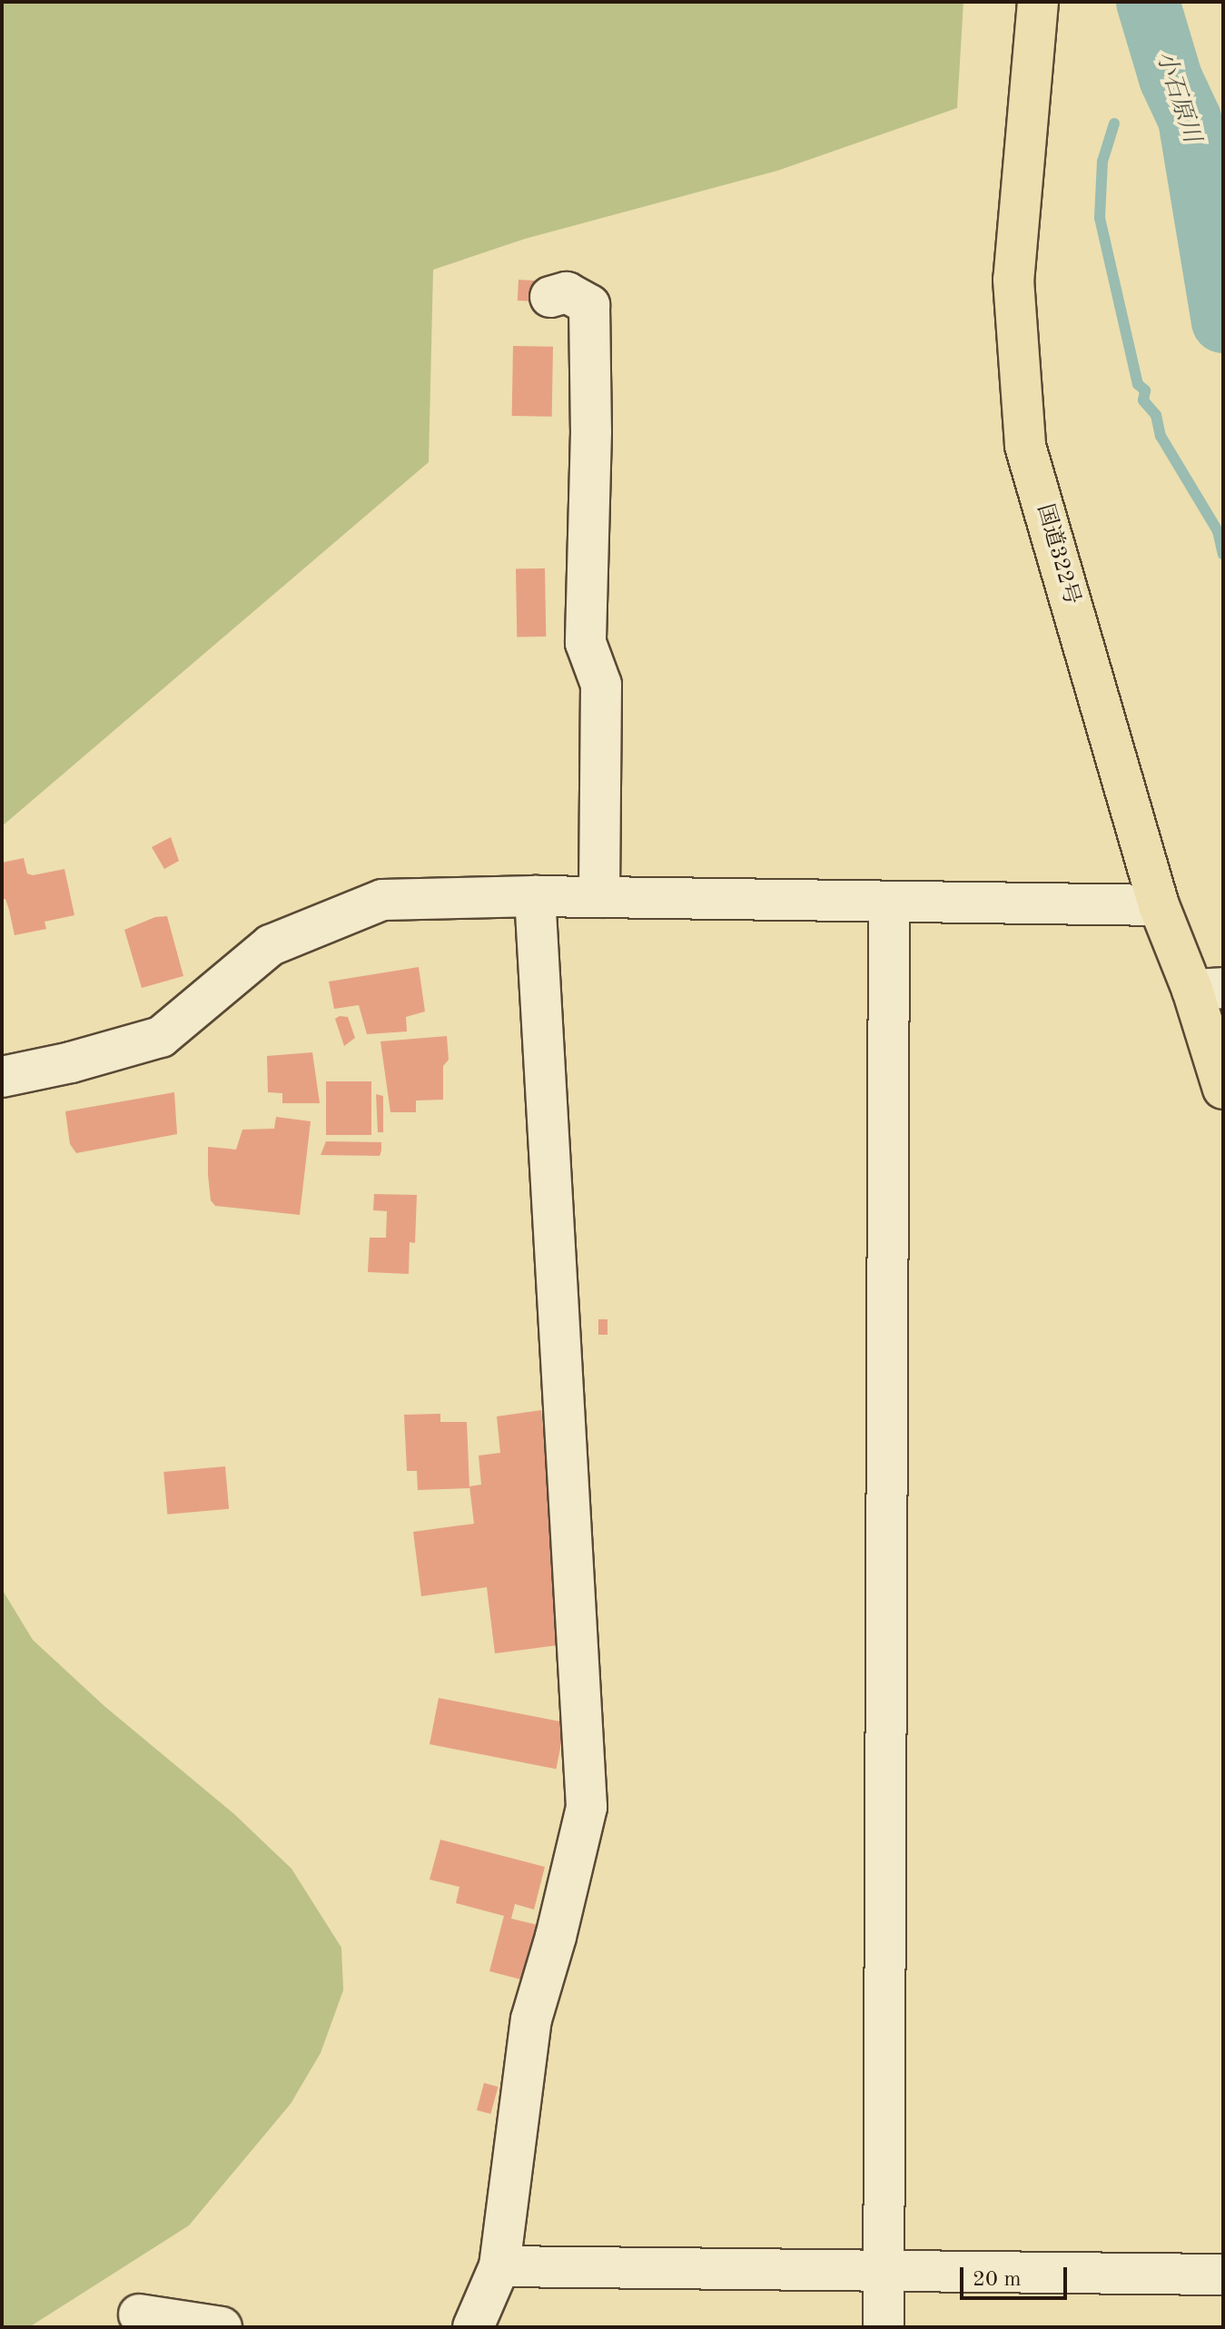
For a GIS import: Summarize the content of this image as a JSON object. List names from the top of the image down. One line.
{"streets":{"highway":["国道322号"]},"water":["小石原川"],"scale_bar":"20 m"}
